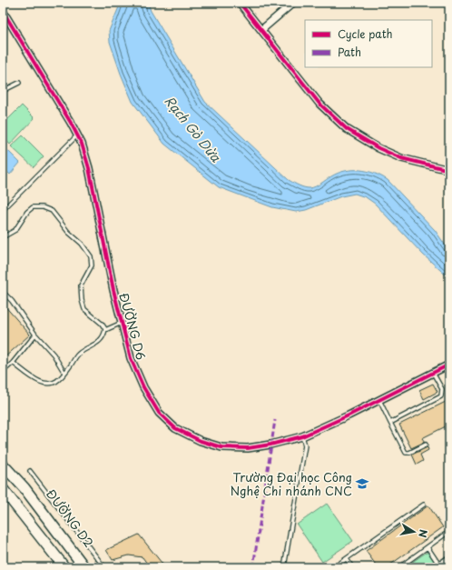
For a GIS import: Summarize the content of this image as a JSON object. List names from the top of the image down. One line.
{"streets":{"main road":["ĐƯỜNG D2"],"street":["ĐƯỜNG D6"]},"water":["Rạch Gò Dừa"],"places":{"school or university":["Trường Đại học Công Nghệ Chi nhánh CNC"]},"legend":["Cycle path","Path"],"north":"right"}
